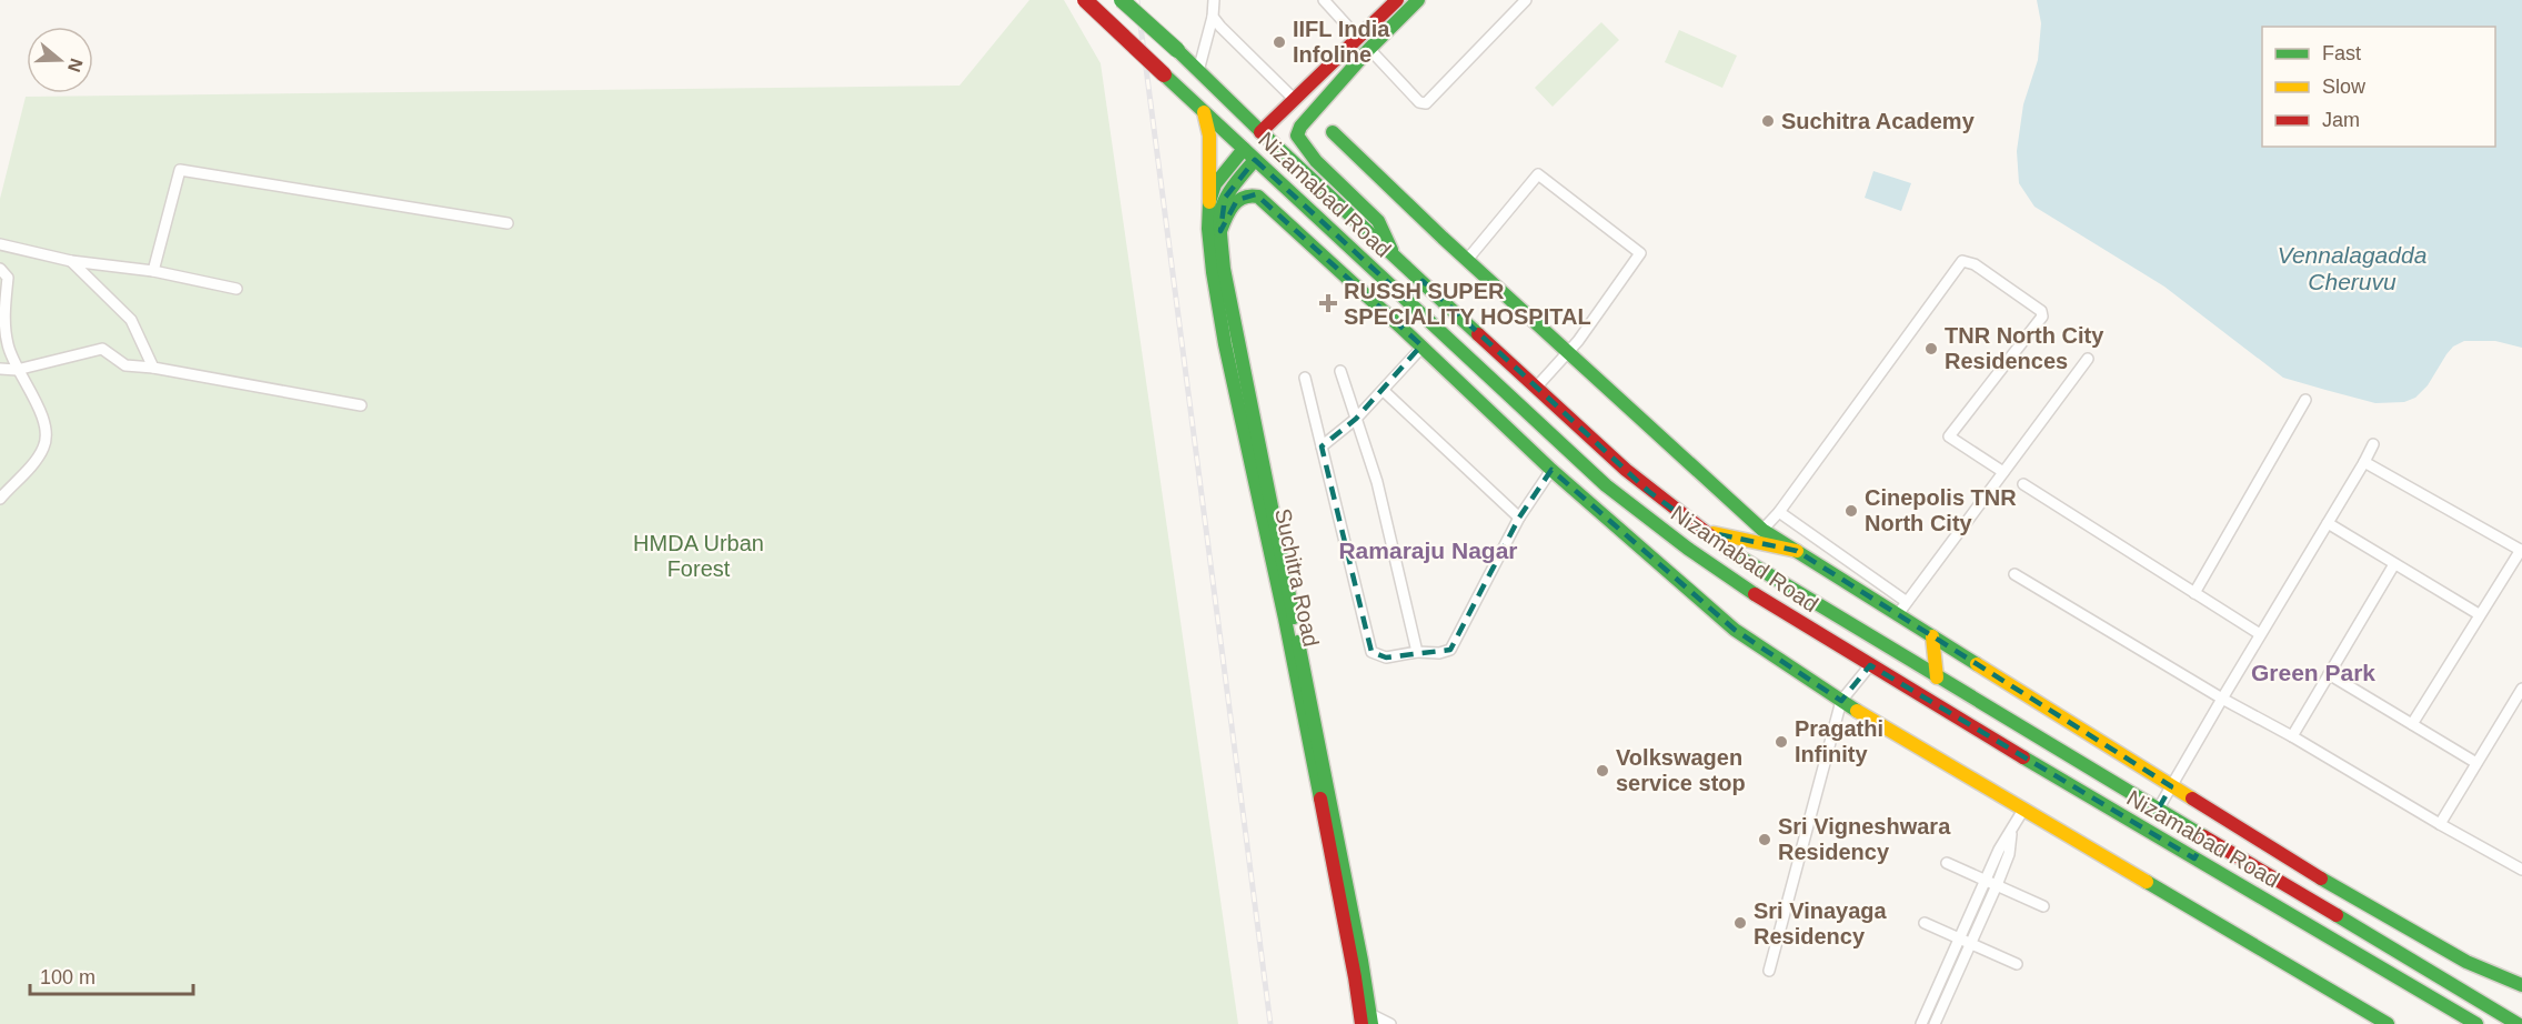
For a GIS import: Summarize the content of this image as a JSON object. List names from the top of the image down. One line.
{"streets":{"main road":["Nizamabad Road","Suchitra Road"]},"crossings":[["Nizamabad Road","Suchitra Road"]],"districts":["Ramaraju Nagar","Green Park"],"water":["Vennalagadda Cheruvu"],"parks":["HMDA Urban Forest"],"places":{"other":["IIFL India Infoline","Suchitra Academy","TNR North City Residences","Cinepolis TNR North City","Pragathi Infinity","Volkswagen service stop","Sri Vigneshwara Residency","Sri Vinayaga Residency"],"health":["RUSSH SUPER SPECIALITY HOSPITAL"]},"legend":["Fast","Slow","Jam"],"scale_bar":"100 m","north":"right"}
